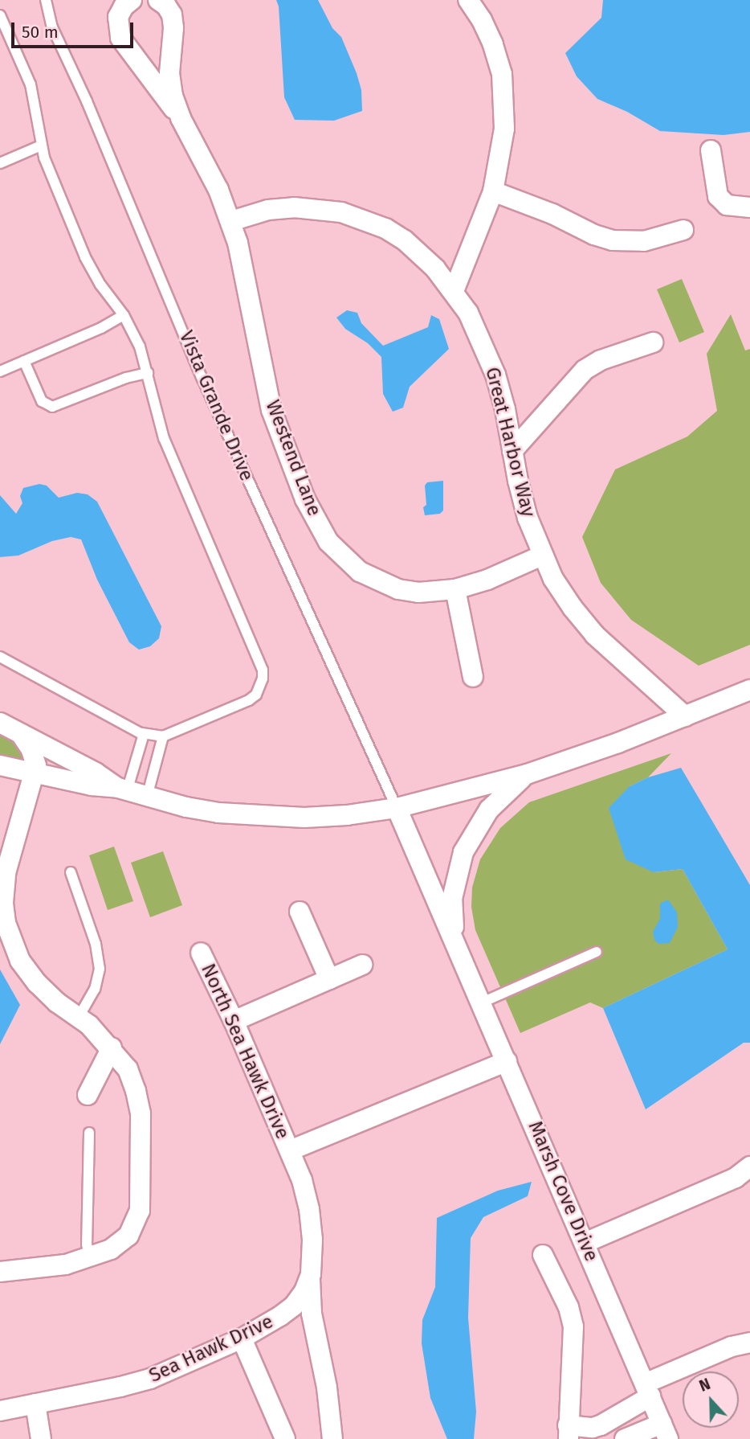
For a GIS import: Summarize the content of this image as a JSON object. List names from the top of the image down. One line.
{"streets":{"street":["Great Harbor Way","Westend Lane","North Sea Hawk Drive","Marsh Cove Drive","Sea Hawk Drive"],"lane":["Vista Grande Drive"]},"crossings":[["Vista Grande Drive","Marsh Cove Drive"],["Great Harbor Way","Westend Lane"],["North Sea Hawk Drive","Sea Hawk Drive"]],"scale_bar":"50 m","north":"top"}
